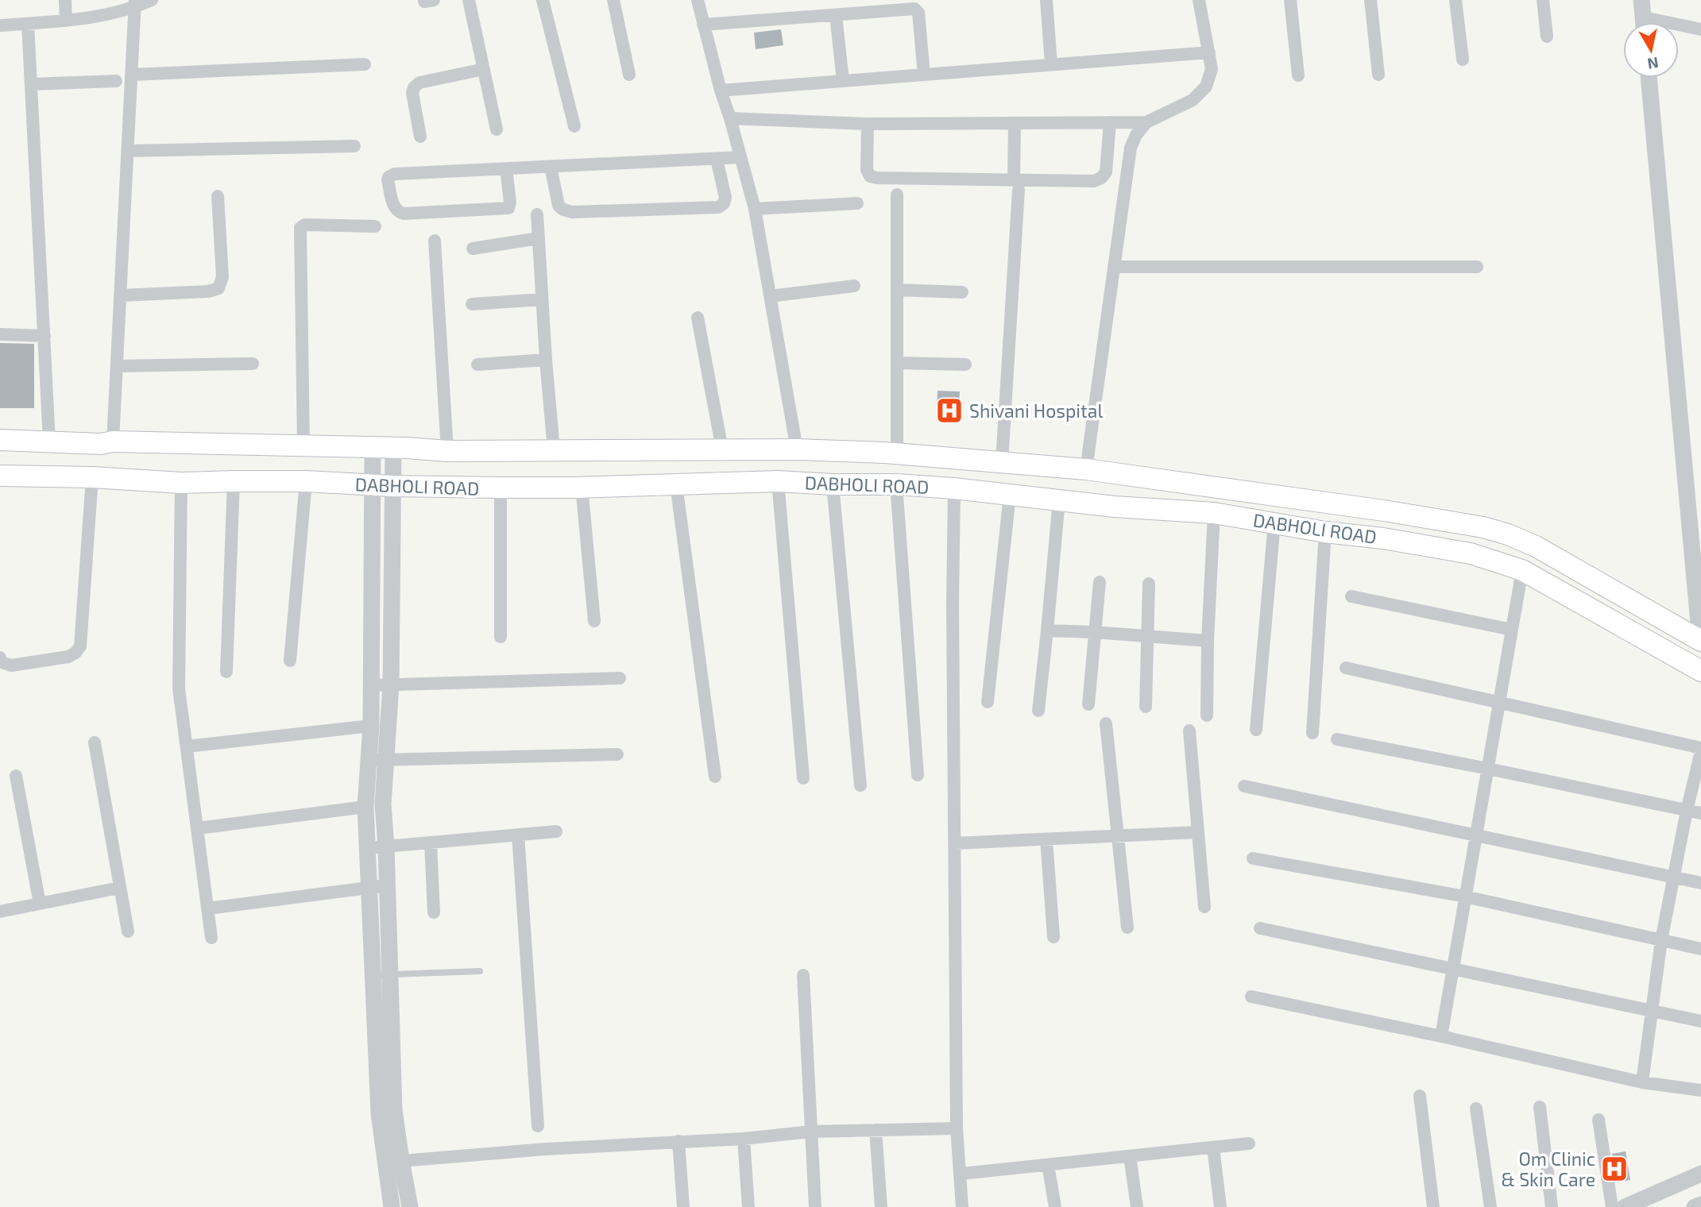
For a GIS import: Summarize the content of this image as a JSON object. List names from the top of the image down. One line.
{"streets":{"main road":["DABHOLI ROAD"]},"places":{"hospital":["Shivani Hospital","Om Clinic & Skin Care"]},"north":"bottom"}
